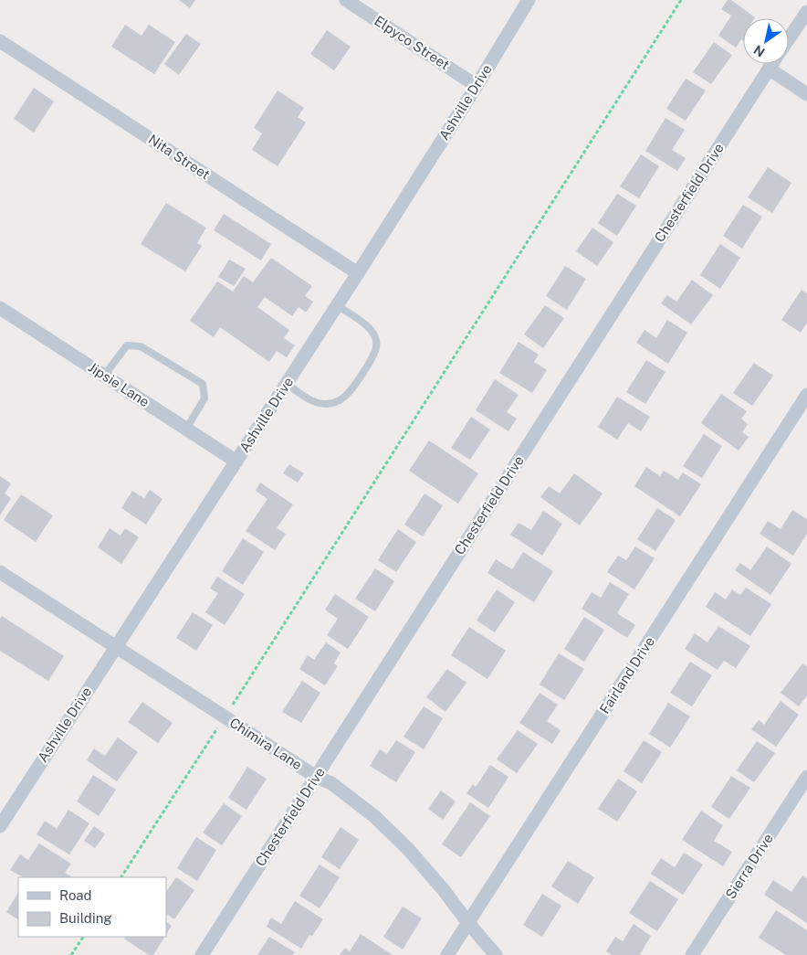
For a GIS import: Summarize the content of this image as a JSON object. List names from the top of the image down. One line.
{"streets":{"street":["Elpyco Street","Ashville Drive","Nita Street","Chesterfield Drive","Jipsie Lane","Fairland Drive","Chimira Lane","Sierra Drive"]},"crossings":[["Elpyco Street","Ashville Drive"],["Ashville Drive","Nita Street"],["Ashville Drive","Jipsie Lane"],["Ashville Drive","Chimira Lane"],["Chesterfield Drive","Chimira Lane"],["Fairland Drive","Chimira Lane"]],"legend":["Road","Building"],"north":"bottom left"}
